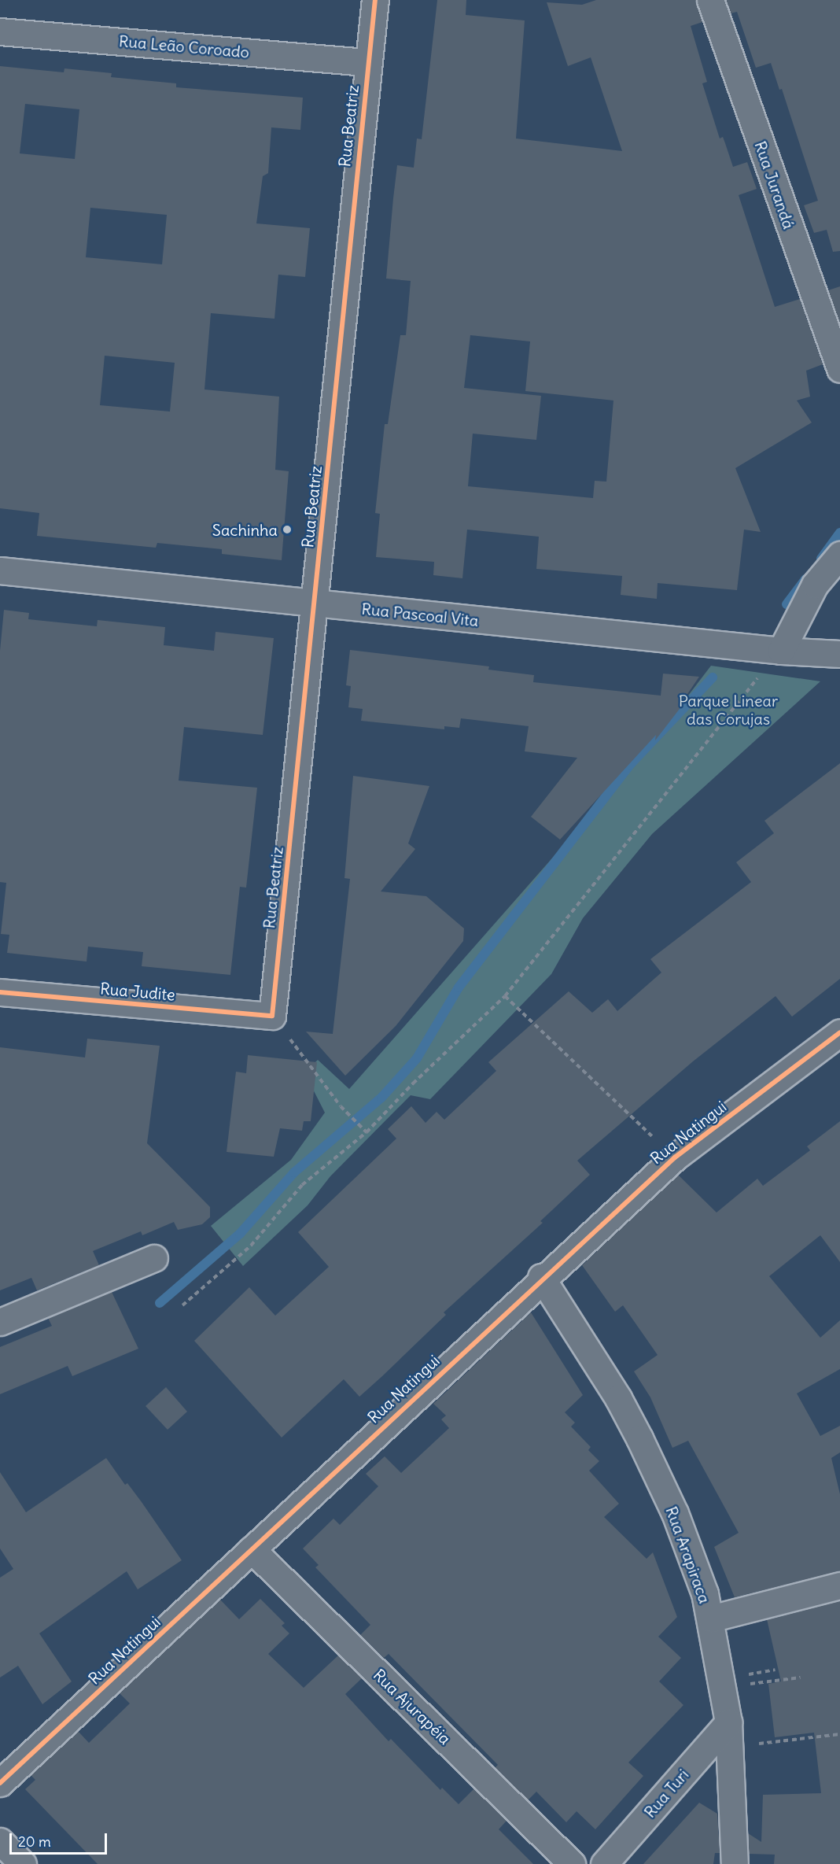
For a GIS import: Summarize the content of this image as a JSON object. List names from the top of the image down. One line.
{"streets":{"street":["Rua Leão Coroado","Rua Beatriz","Rua Jurandá","Rua Pascoal Vita","Rua Judite","Rua Natingui","Rua Arapiraca","Rua Ajurapéia","Rua Turi"]},"crossings":[["Rua Leão Coroado","Rua Beatriz"],["Rua Beatriz","Rua Pascoal Vita"],["Rua Beatriz","Rua Judite"],["Rua Natingui","Rua Arapiraca"],["Rua Natingui","Rua Ajurapéia"],["Rua Arapiraca","Rua Turi"]],"parks":["Parque Linear das Corujas"],"places":["Sachinha"],"scale_bar":"20 m"}
